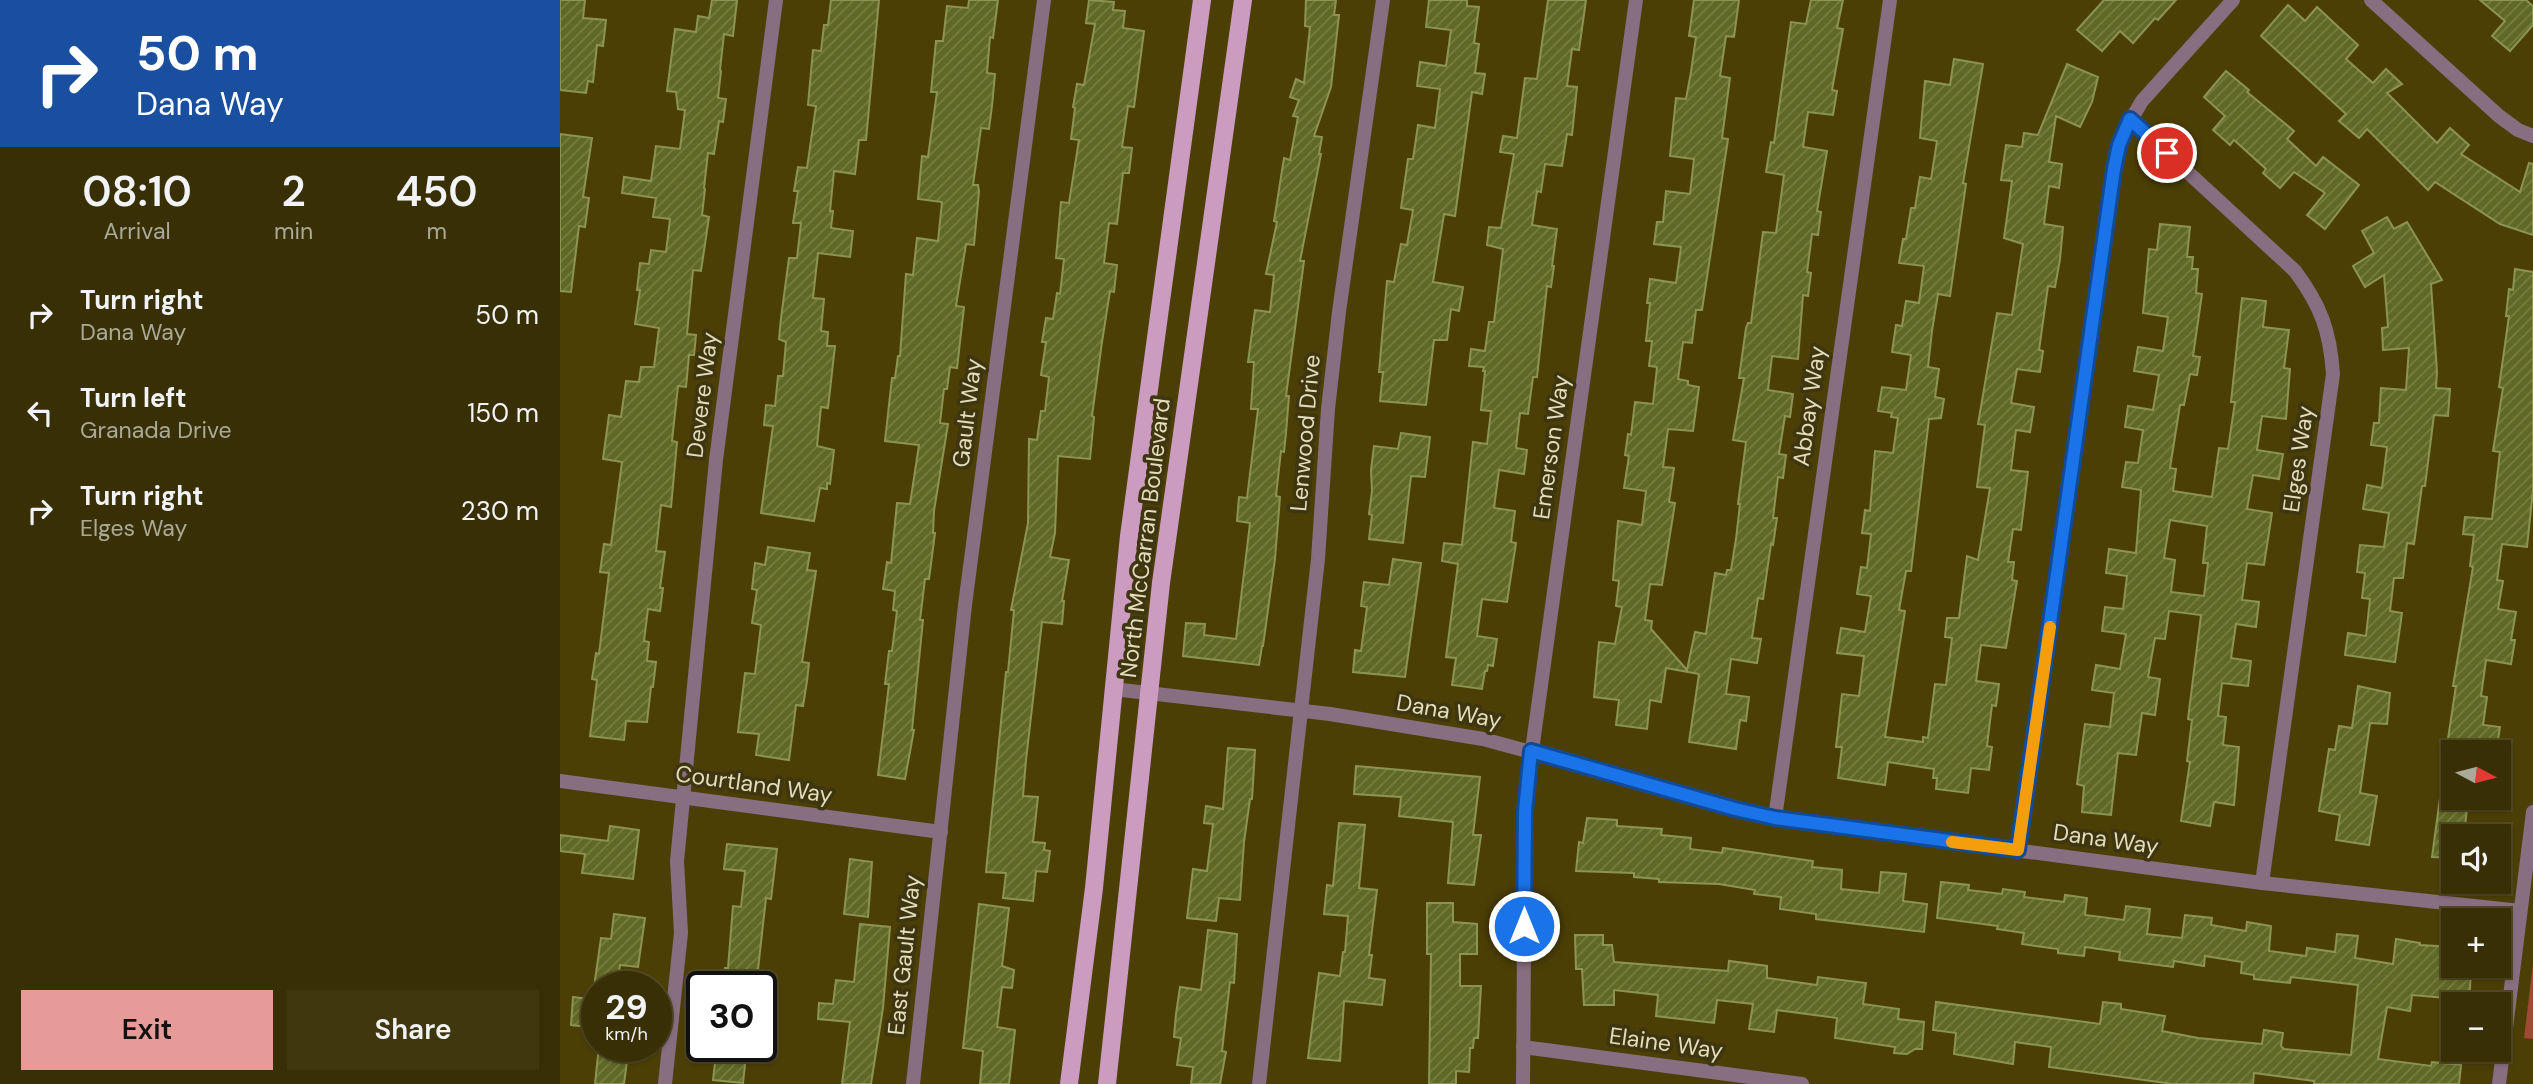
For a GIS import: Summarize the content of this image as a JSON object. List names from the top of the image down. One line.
{"streets":{"main road":["North McCarran Boulevard"],"street":["Devere Way","Abbay Way","Gault Way","Lenwood Drive","Emerson Way","Elges Way","Dana Way","Courtland Way","East Gault Way","Elaine Way"]},"crossings":[["Devere Way","Courtland Way"],["Abbay Way","Dana Way"],["Gault Way","Courtland Way"],["Gault Way","East Gault Way"],["Lenwood Drive","Dana Way"],["Emerson Way","Dana Way"],["Emerson Way","Elaine Way"],["Elges Way","Dana Way"],["North McCarran Boulevard","Dana Way"],["Courtland Way","East Gault Way"]],"north":"right","page":{"turn":["50 m","Dana Way"],"eta":["08:10","Arrival","2","min","450","m"],"list":[{"name":"Turn right","note":"Dana Way","value":"50 m"},{"name":"Turn left","note":"Granada Drive","value":"150 m"},{"name":"Turn right","note":"Elges Way","value":"230 m"}],"map_buttons":["+","−"],"speed":"29 km/h","limit":"30","buttons":["Exit","Share"]}}
